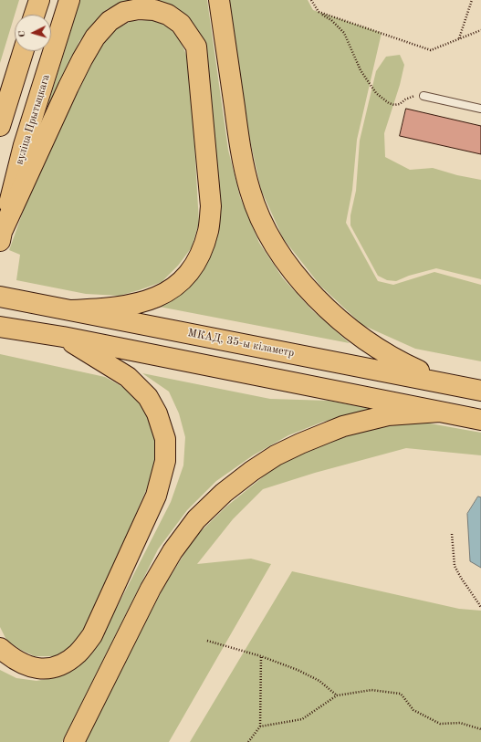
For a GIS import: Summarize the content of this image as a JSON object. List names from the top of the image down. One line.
{"streets":{"main road":["вуліца Прытыцкага","МКАД, 35-ы кіламетр"]},"north":"left"}
